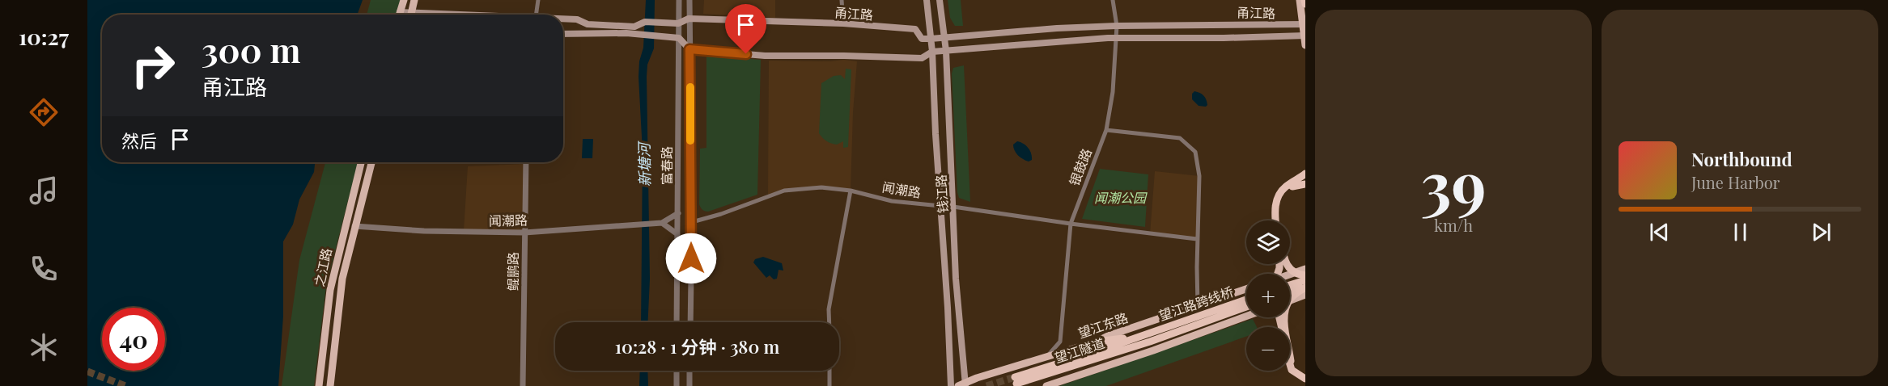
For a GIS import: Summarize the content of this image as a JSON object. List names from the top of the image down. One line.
{"streets":{"highway":["望江路跨线桥","望江隧道"],"main road":["甬江路","钱江路","之江路","望江东路"],"street":["富春路","银鼓路","闻潮路","鲲鹏路"]},"crossings":[["甬江路","富春路"],["甬江路","银鼓路"],["甬江路","钱江路"],["富春路","闻潮路"],["闻潮路","钱江路"],["闻潮路","之江路"],["闻潮路","鲲鹏路"],["钱江路","望江东路"],["望江路跨线桥","望江隧道"]],"water":["新塘河"],"parks":["闻潮公园"],"page":{"tabs":"10:27","tile":["39","km/h"],"turn":["300 m","甬江路"],"then":"然后","song":["Northbound","June Harbor"],"map_buttons":["+","−"],"limit":"40","trip":"10:28 · 1 分钟 · 380 m"}}
